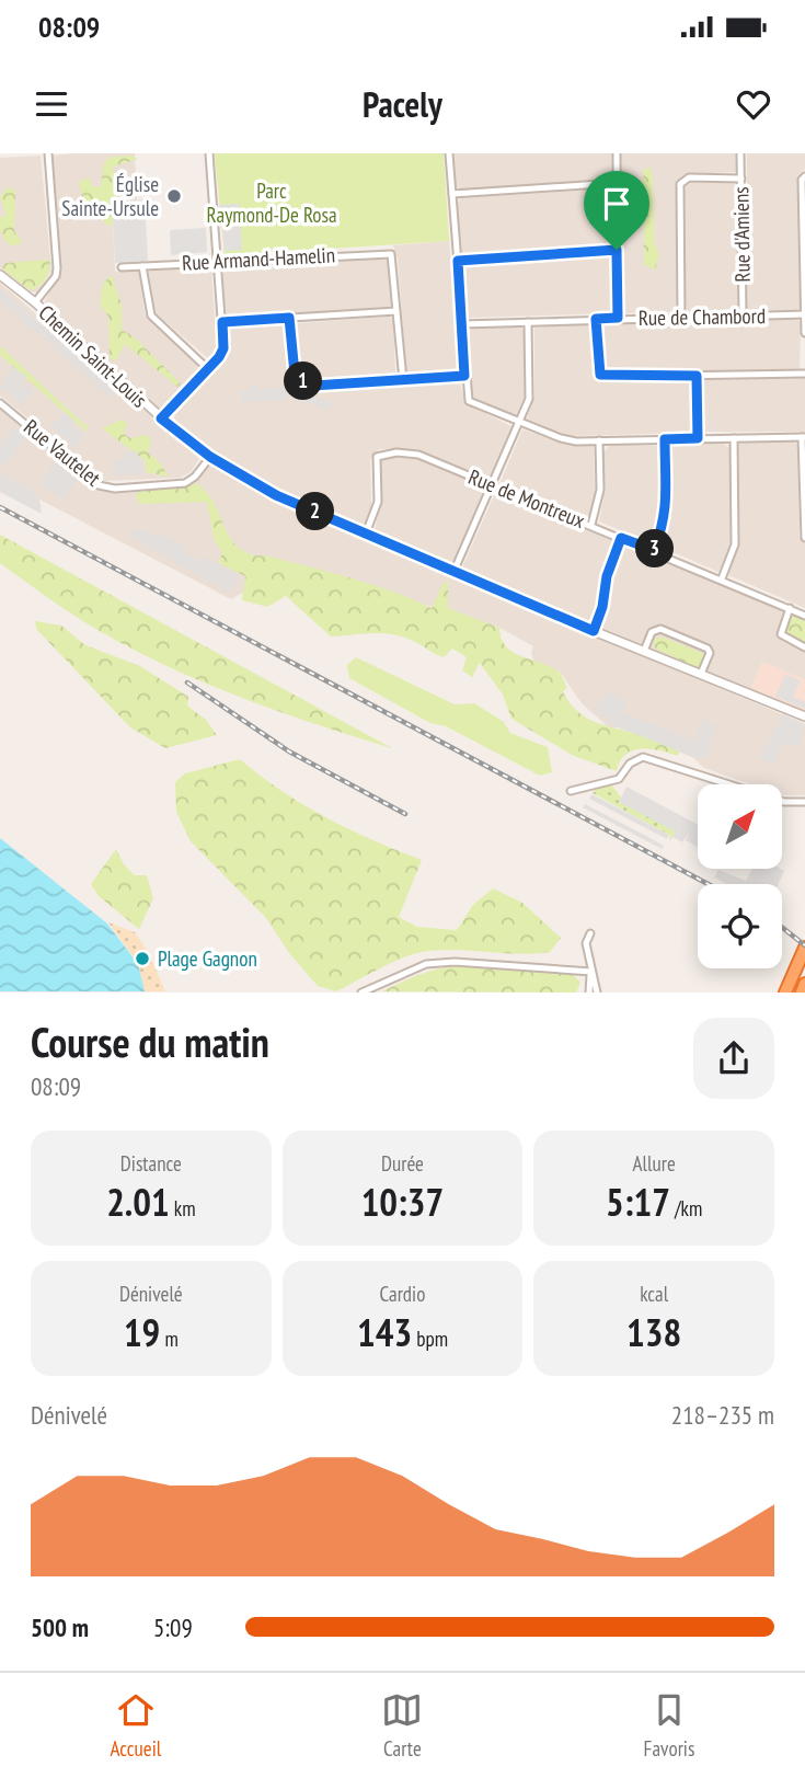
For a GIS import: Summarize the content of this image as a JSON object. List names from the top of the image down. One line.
{"streets":{"street":["Rue d'Amiens","Rue Armand-Hamelin","Rue de Chambord","Chemin Saint-Louis","Rue Vautelet","Rue de Montreux"]},"crossings":[["Rue d'Amiens","Rue de Chambord"],["Chemin Saint-Louis","Rue Vautelet"],["Chemin Saint-Louis","Rue de Montreux"]],"parks":["Parc Raymond-De Rosa"],"places":["Église Sainte-Ursule","Plage Gagnon"],"north":"top right","page":{"status":"08:09","header":"Pacely","pins":["1","2","3"],"heading":["Course du matin","08:09"],"stats":[["Distance","2.01 km"],["Durée","10:37"],["Allure","5:17 /km"],["Dénivelé","19 m"],["Cardio","143 bpm"],["kcal","138"]],"chart":["Dénivelé","218–235 m"],"list":[{"name":"500 m","note":"5:09"}],"tabs":["Accueil","Carte","Favoris"]}}
